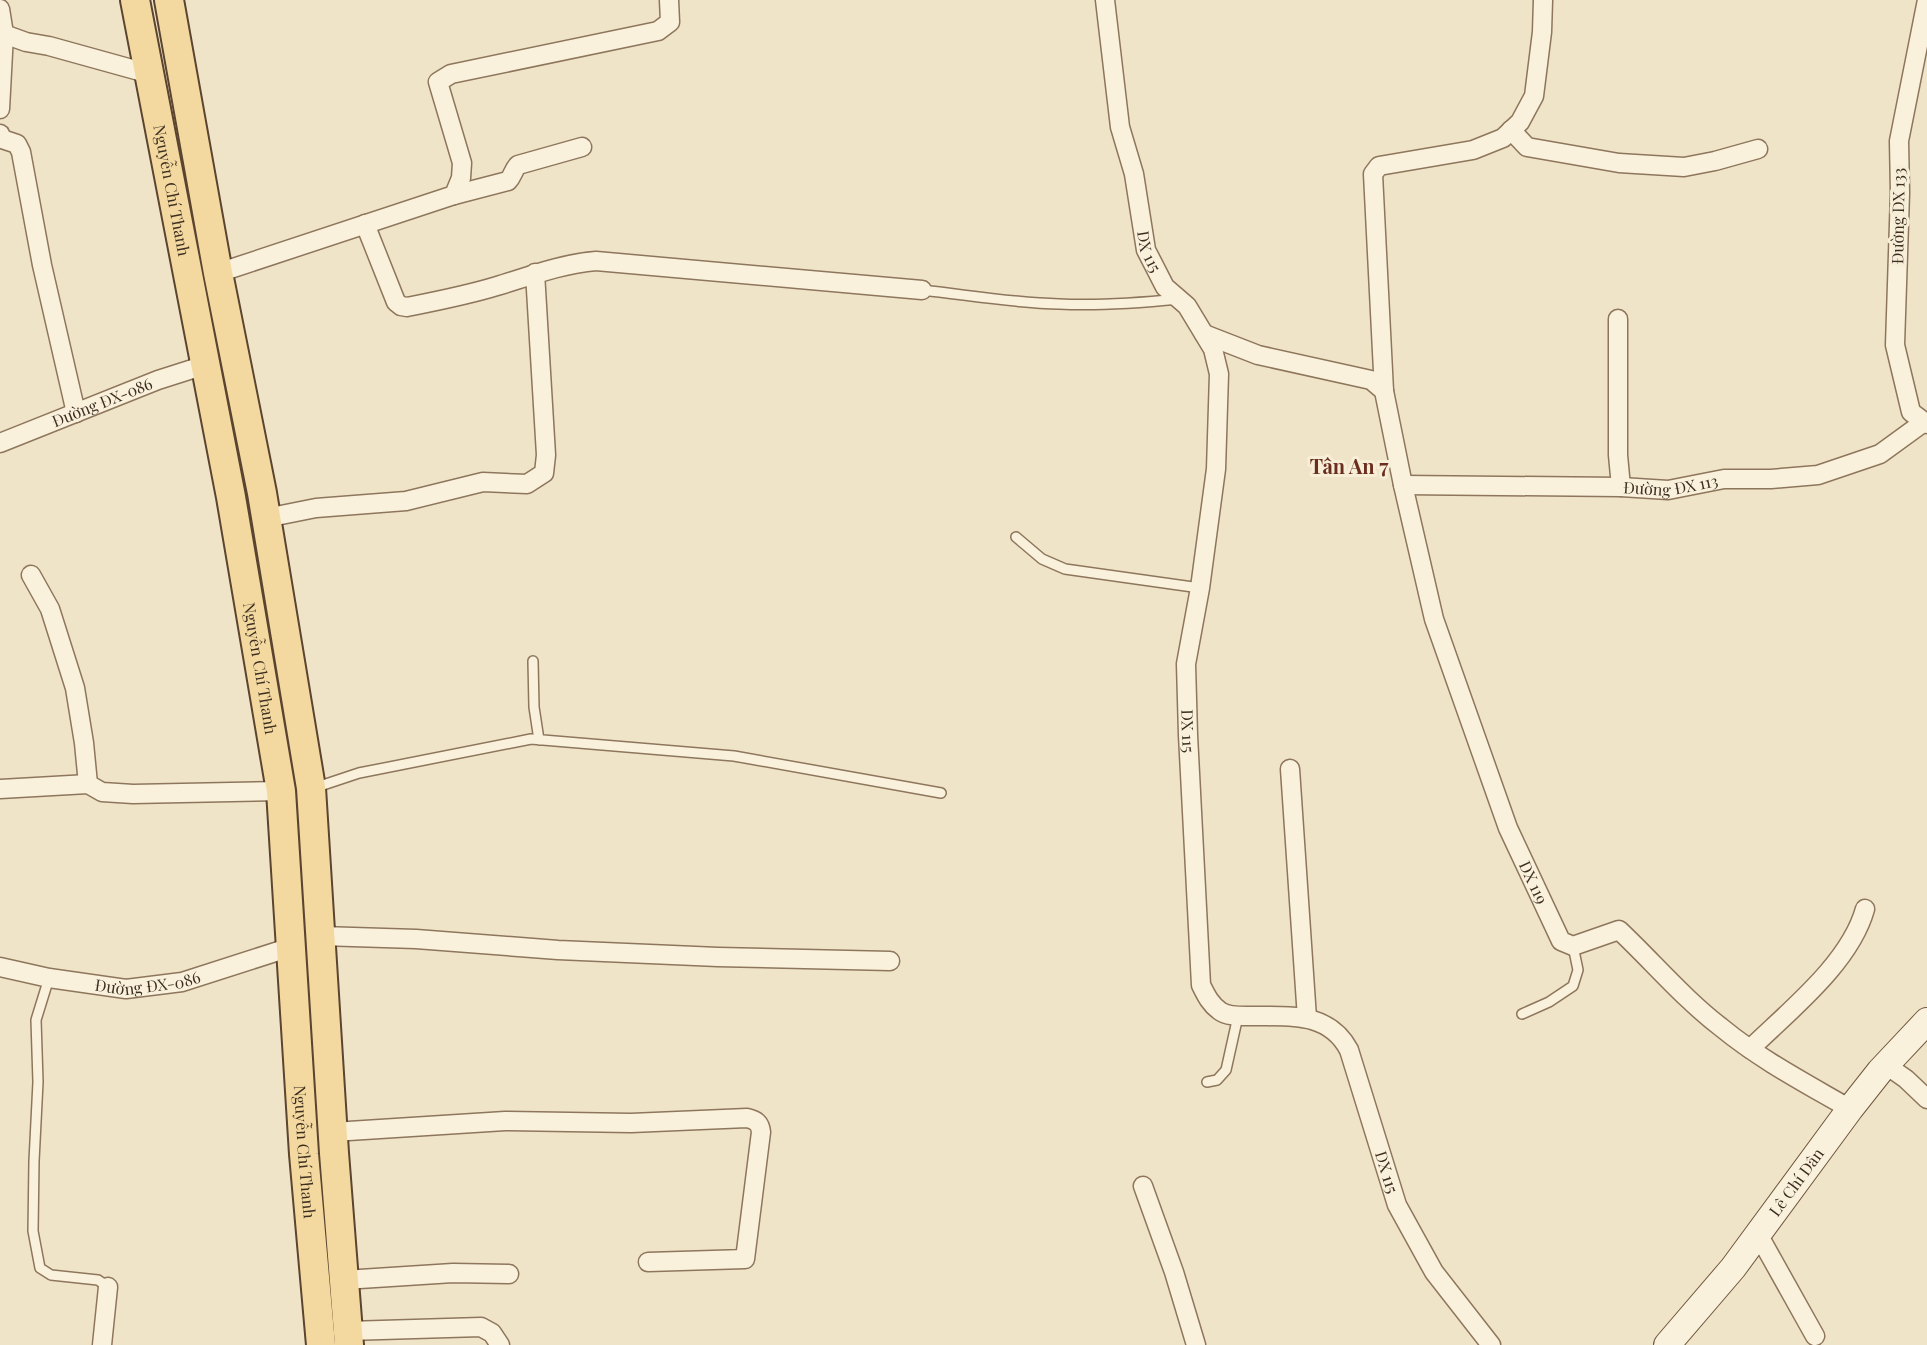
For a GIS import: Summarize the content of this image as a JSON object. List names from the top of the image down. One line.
{"streets":{"main road":["Nguyễn Chí Thanh"],"street":["Đường DX 133","DX 115","Đường ĐX-086","Đường ĐX 113","DX 119","Lê Chí Dân"]},"crossings":[["Nguyễn Chí Thanh","Đường ĐX-086"],["Đường DX 133","Đường ĐX 113"],["Đường ĐX 113","DX 119"]],"districts":["Tân An 7"]}
